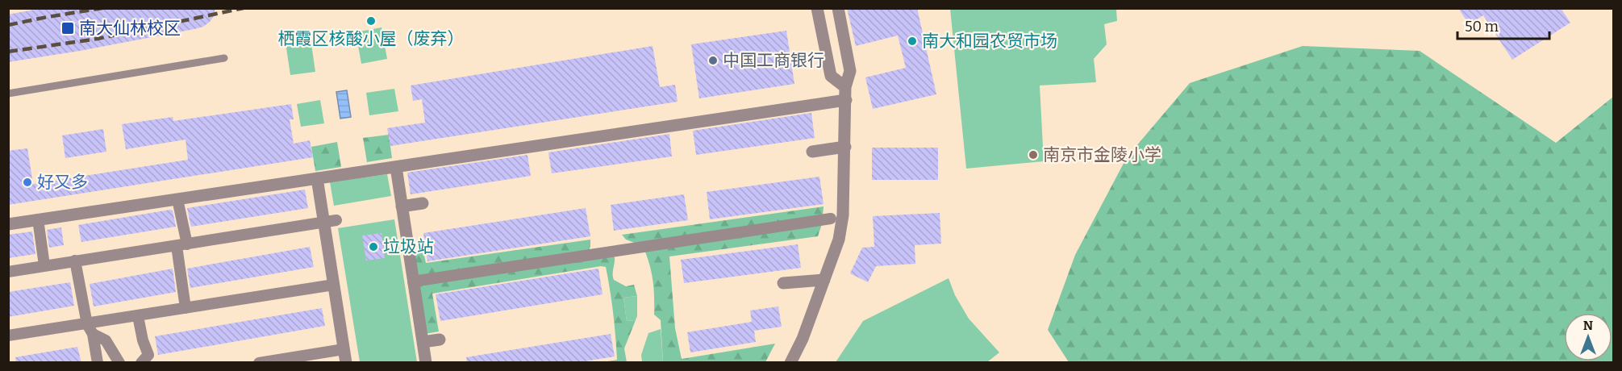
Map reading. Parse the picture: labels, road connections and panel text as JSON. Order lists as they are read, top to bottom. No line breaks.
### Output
{"places":{"other":["栖霞区核酸小屋（废弃）","南大和园农贸市场","中国工商银行","南京市金陵小学","好又多","垃圾站"],"transit":["南大仙林校区"]},"scale_bar":"50 m","north":"top"}
